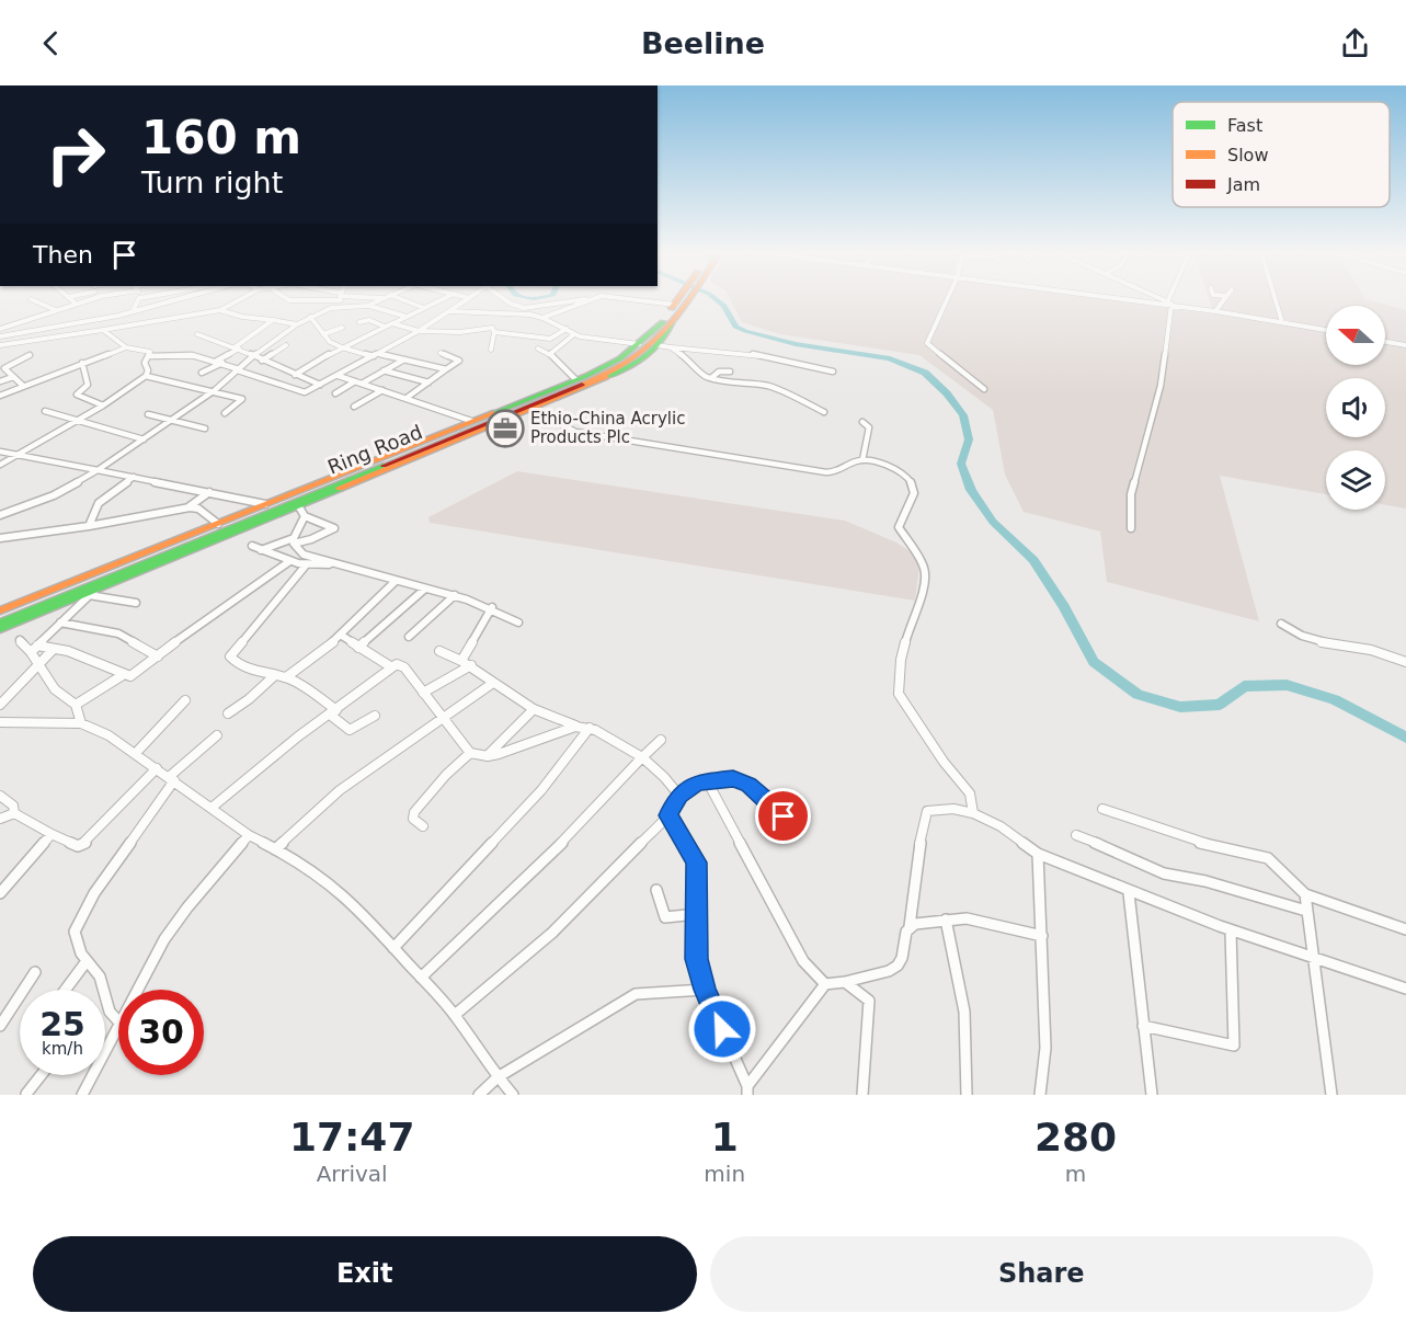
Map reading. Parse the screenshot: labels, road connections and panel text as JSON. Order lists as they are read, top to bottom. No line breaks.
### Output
{"streets":{"main road":["Ring Road"]},"places":{"office":["Ethio-China Acrylic Products Plc"]},"legend":["Fast","Slow","Jam"],"north":"left","page":{"header":"Beeline","turn":["160 m","Turn right"],"then":"Then","speed":"25 km/h","limit":"30","eta":["17:47","Arrival","1","min","280","m"],"buttons":["Exit","Share"]}}
